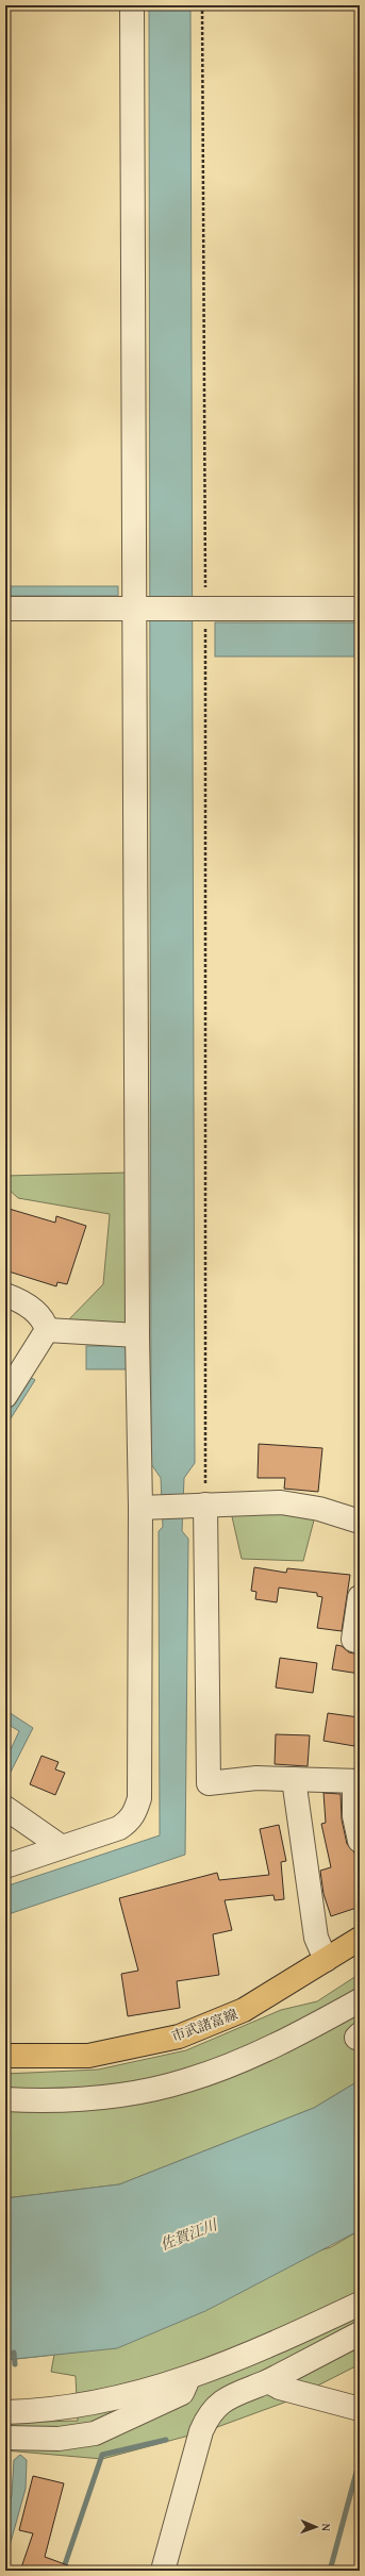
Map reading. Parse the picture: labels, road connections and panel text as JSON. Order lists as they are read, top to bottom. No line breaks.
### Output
{"streets":{"main road":["市武諸富線"]},"water":["佐賀江川"],"north":"right"}
